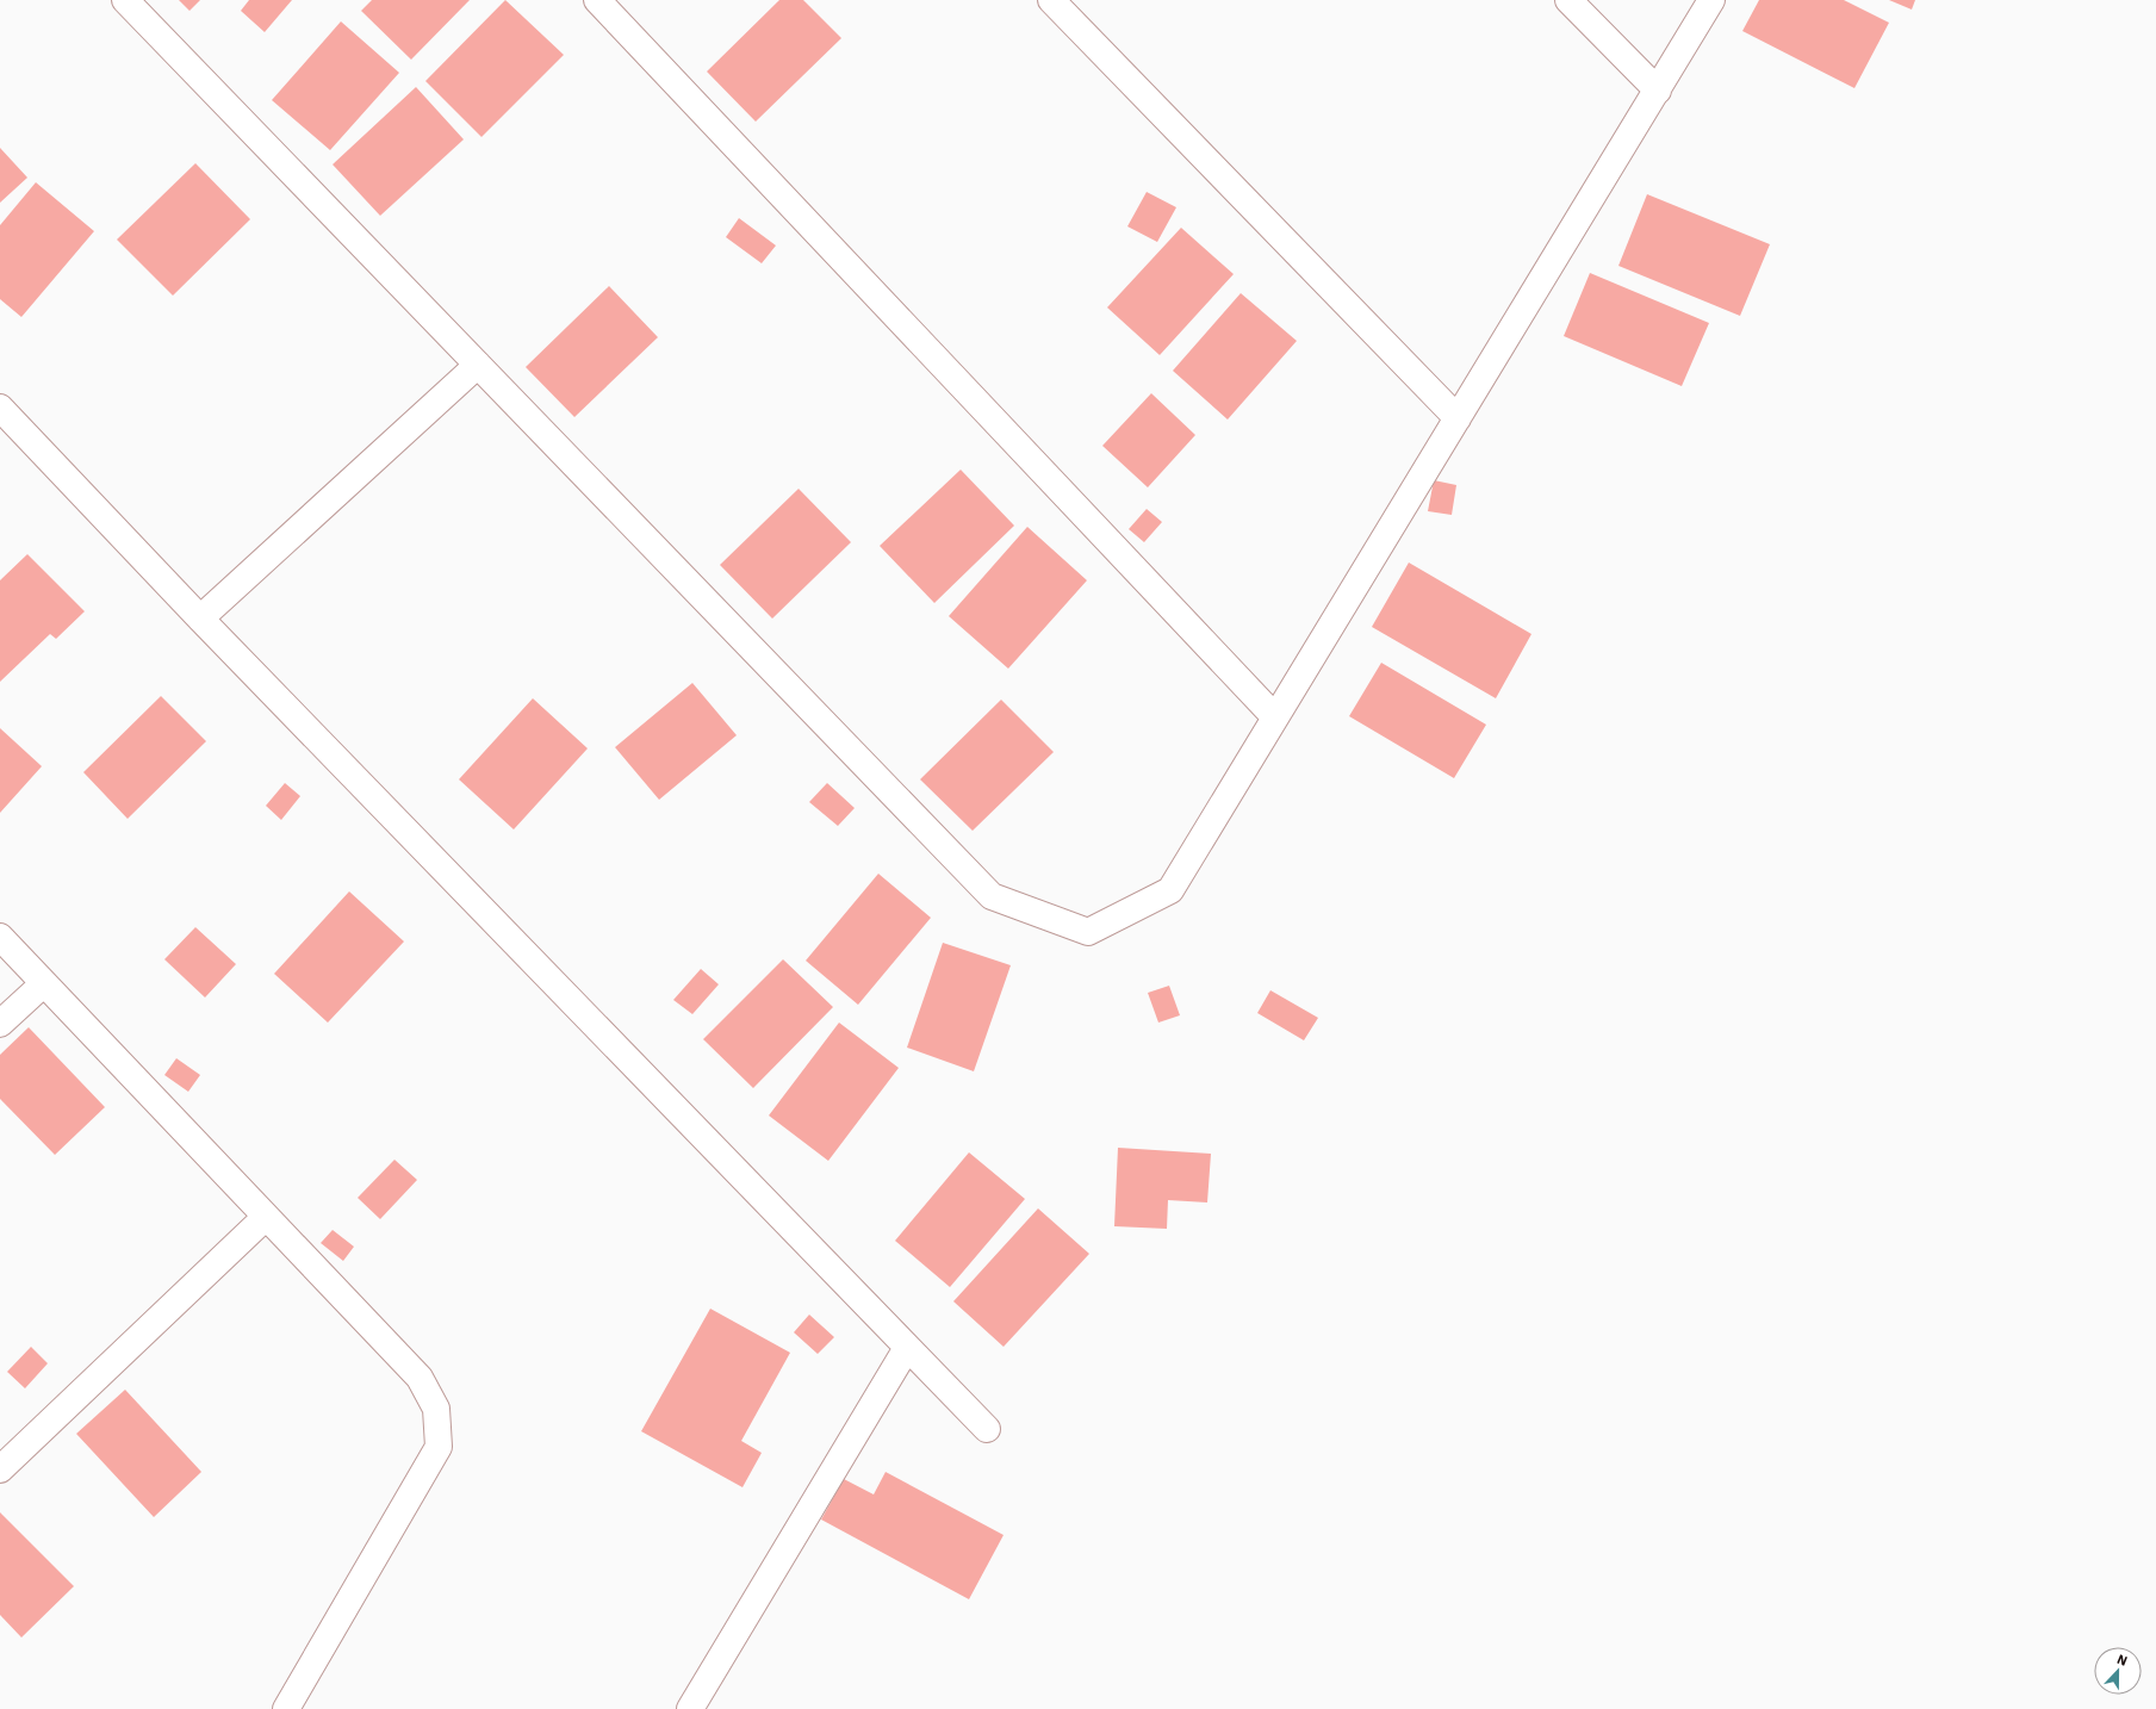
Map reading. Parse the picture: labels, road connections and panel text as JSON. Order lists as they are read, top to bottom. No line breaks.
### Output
{"north":"top"}
